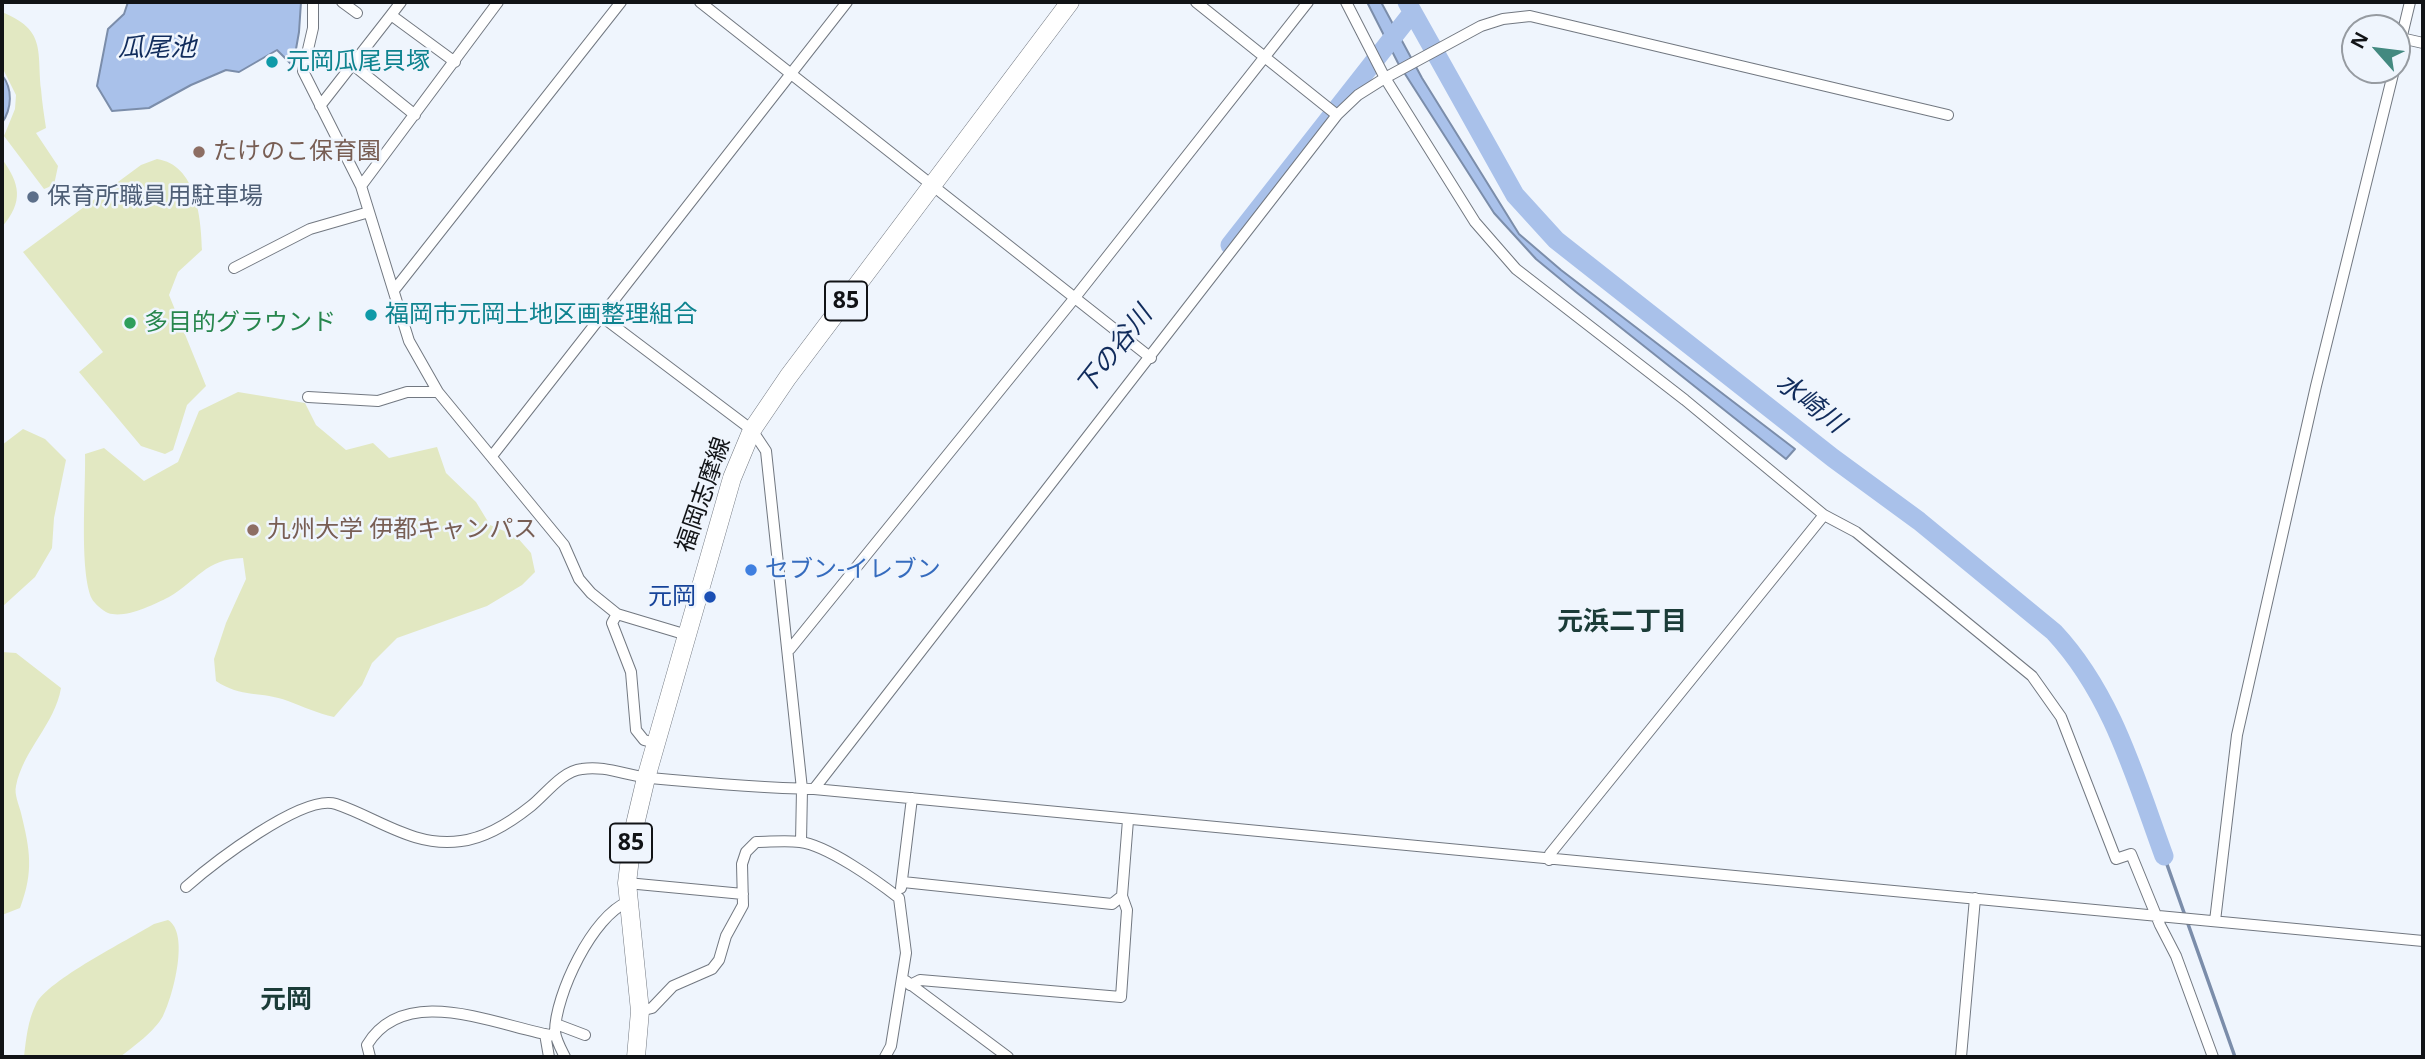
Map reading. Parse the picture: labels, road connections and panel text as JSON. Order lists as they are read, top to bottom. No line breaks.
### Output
{"streets":{"main road":["85","福岡志摩線"]},"districts":["元浜二丁目","元岡"],"water":["瓜尾池","下の谷川","水崎川"],"places":["元岡瓜尾貝塚","たけのこ保育園","保育所職員用駐車場","福岡市元岡土地区画整理組合","多目的グラウンド","九州大学 伊都キャンパス","セブン-イレブン","元岡"],"north":"top left"}
